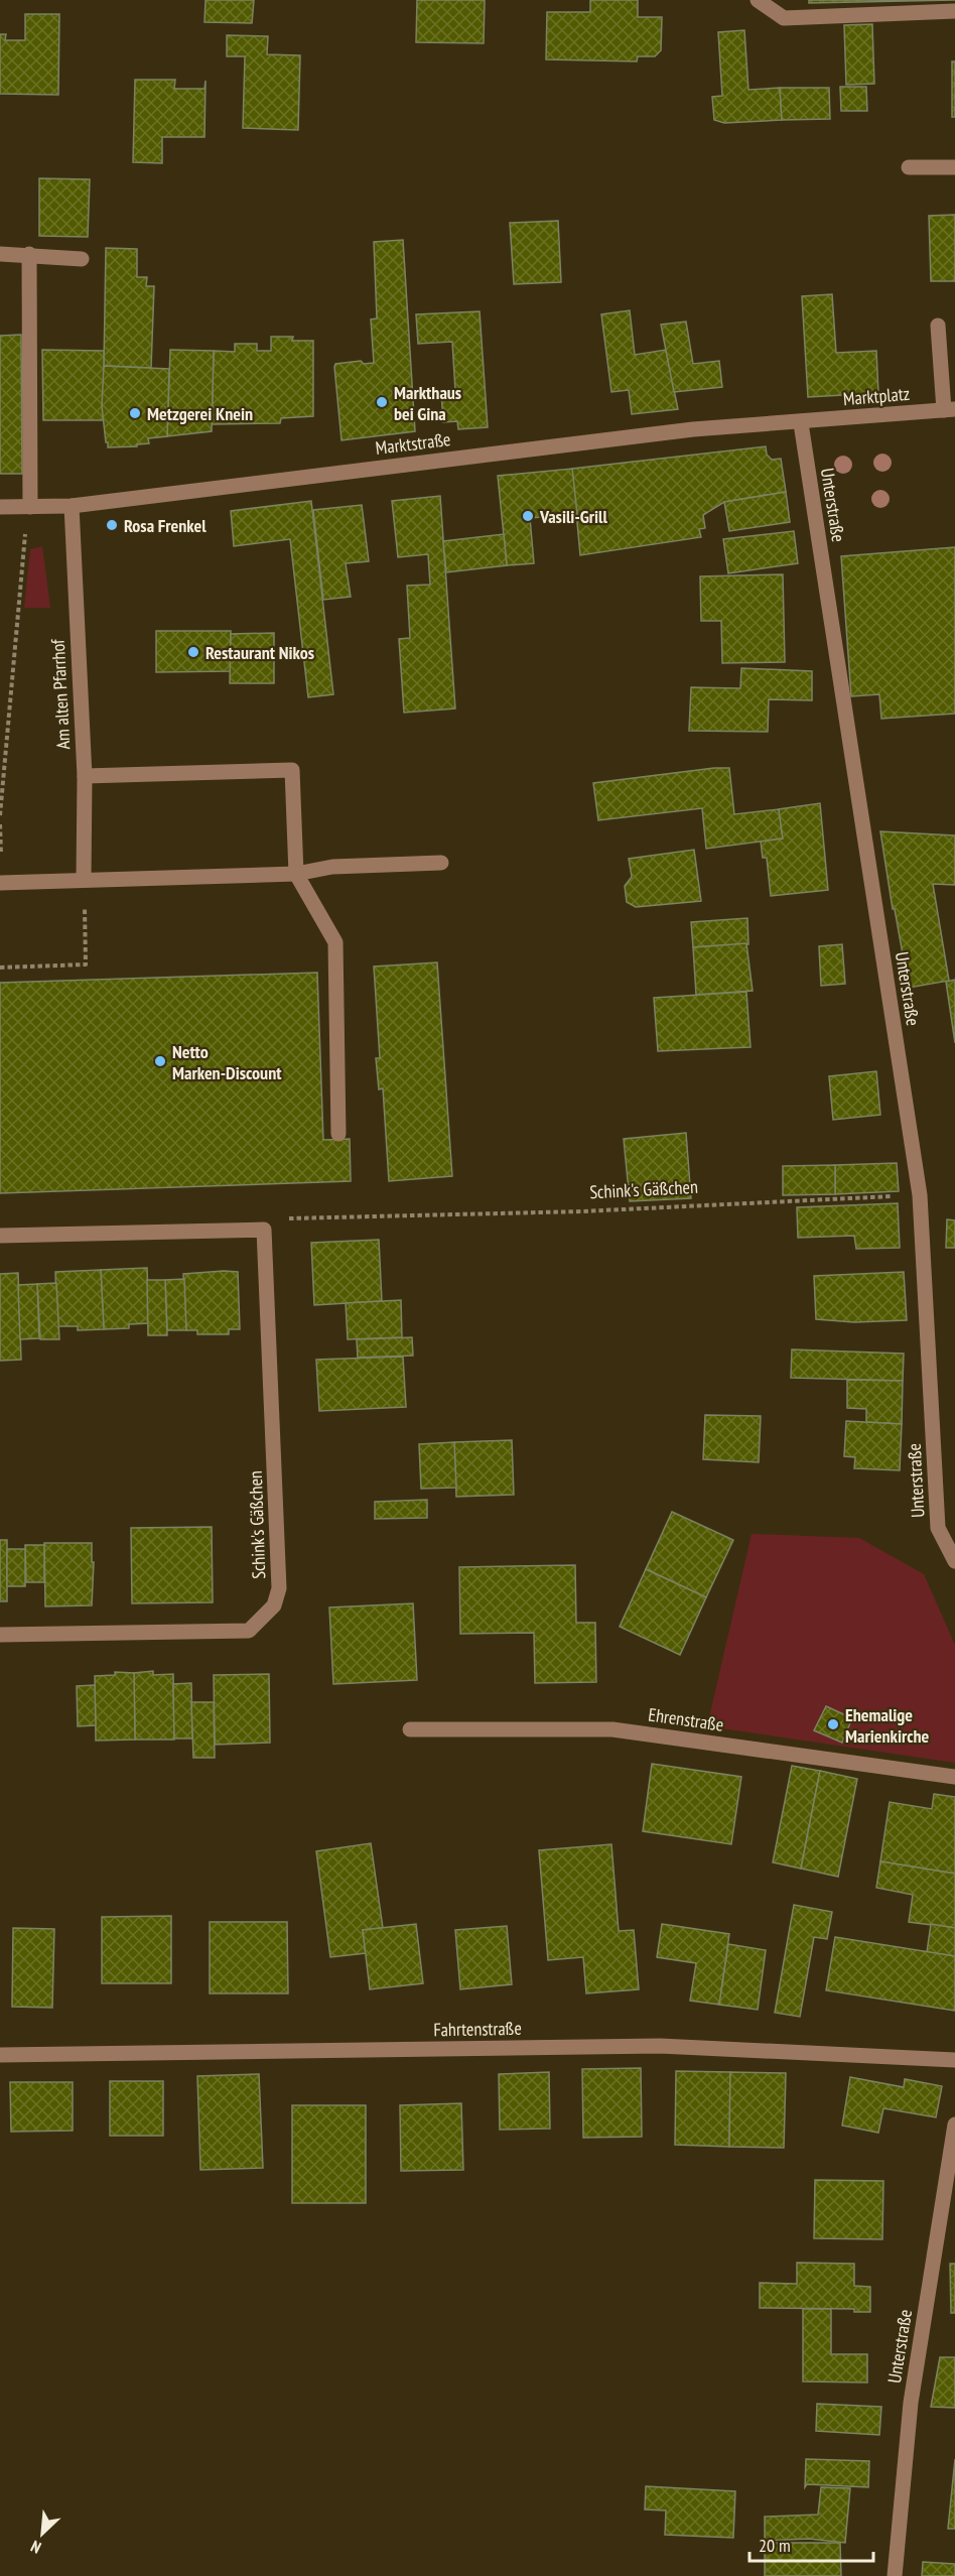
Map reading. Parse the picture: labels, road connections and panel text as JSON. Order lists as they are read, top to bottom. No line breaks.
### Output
{"streets":{"street":["Marktplatz","Marktstraße","Unterstraße","Am alten Pfarrhof","Schink's Gäßchen","Ehrenstraße","Fahrtenstraße"]},"crossings":[["Marktplatz","Marktstraße"],["Marktplatz","Unterstraße"],["Marktstraße","Unterstraße"],["Marktstraße","Am alten Pfarrhof"],["Unterstraße","Schink's Gäßchen"]],"places":["Markthaus bei Gina","Metzgerei Knein","Vasili-Grill","Rosa Frenkel","Restaurant Nikos","Netto Marken-Discount","Ehemalige Marienkirche"],"scale_bar":"20 m","north":"bottom left"}
